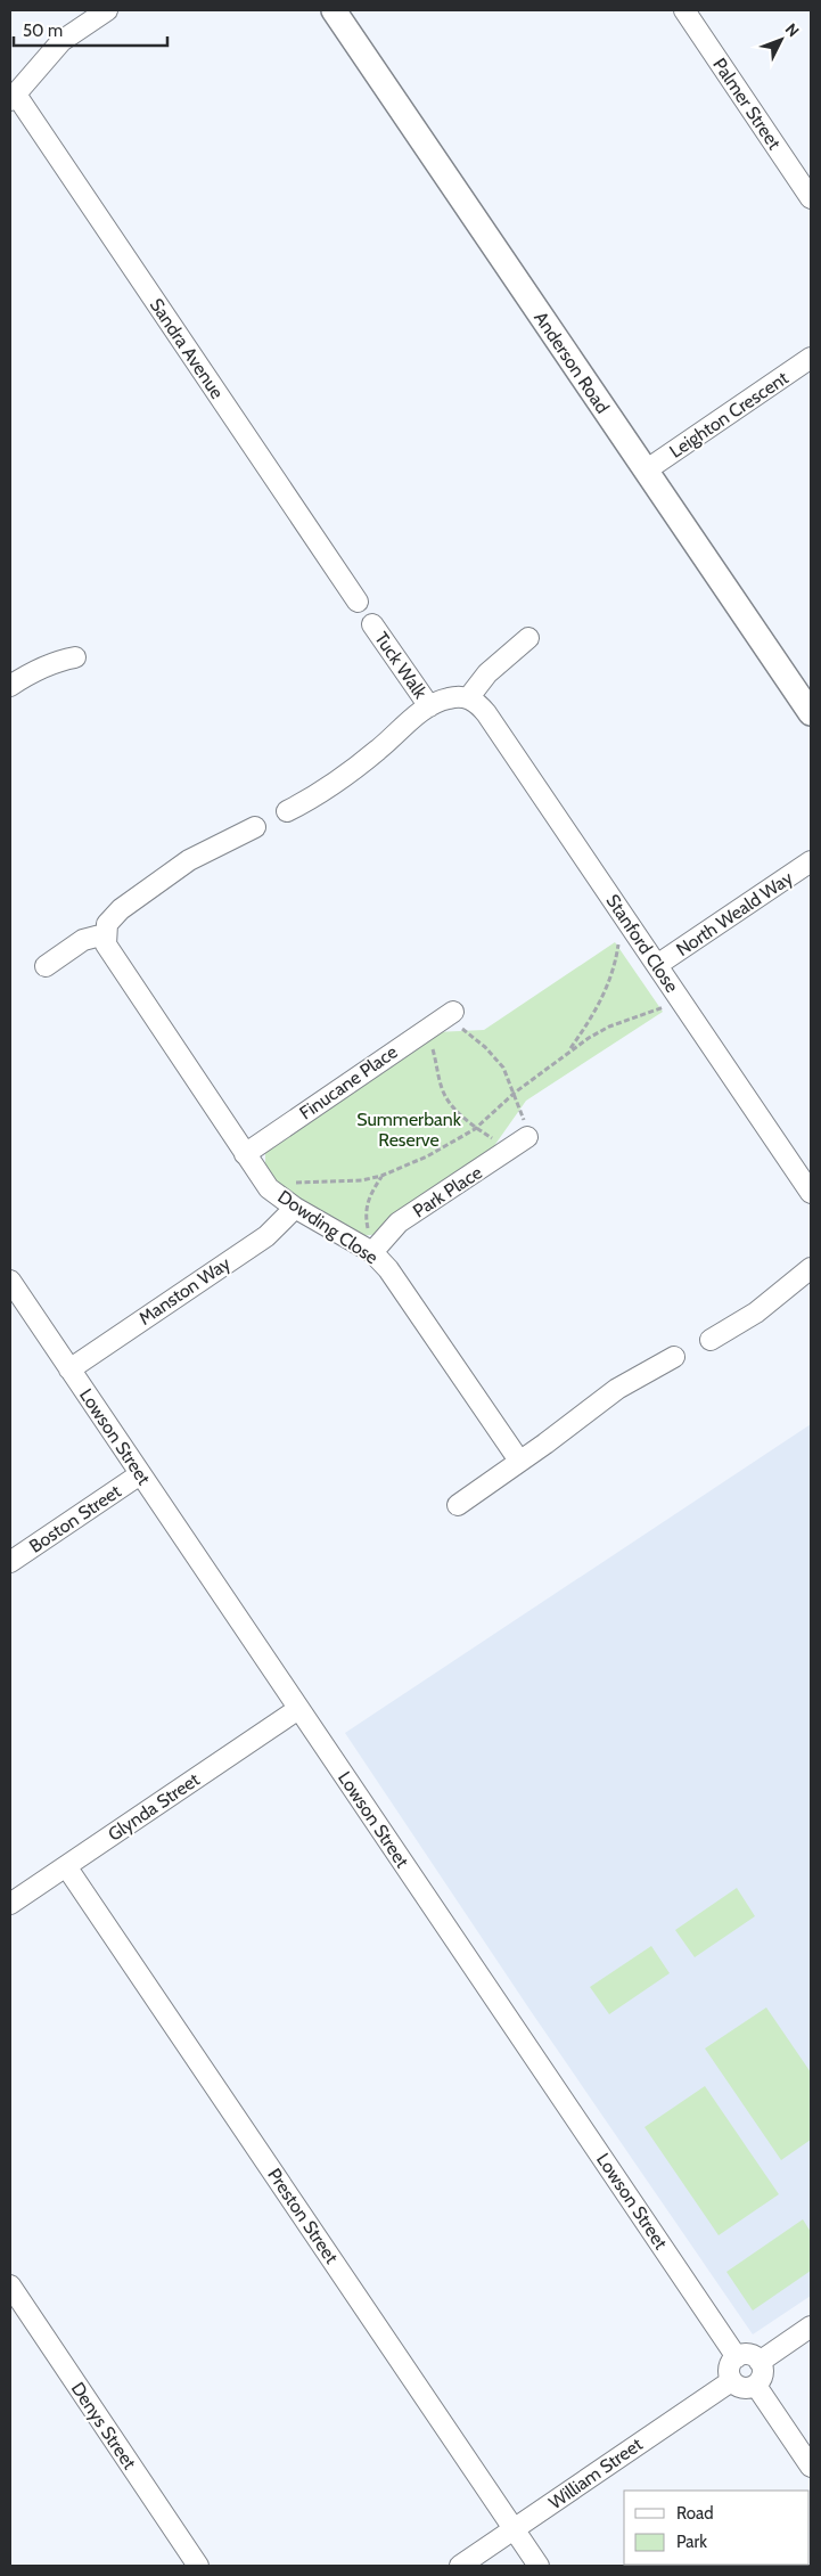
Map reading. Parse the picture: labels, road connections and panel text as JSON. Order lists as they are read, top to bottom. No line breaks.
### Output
{"streets":{"street":["Palmer Street","Sandra Avenue","Anderson Road","Leighton Crescent","Tuck Walk","North Weald Way","Stanford Close","Finucane Place","Park Place","Dowding Close","Manston Way","Lowson Street","Boston Street","Glynda Street","Preston Street","Denys Street","William Street"]},"crossings":[["Anderson Road","Leighton Crescent"],["North Weald Way","Stanford Close"],["Finucane Place","Dowding Close"],["Park Place","Dowding Close"],["Dowding Close","Manston Way"],["Manston Way","Lowson Street"],["Lowson Street","Boston Street"],["Lowson Street","Glynda Street"],["Lowson Street","William Street"],["Glynda Street","Preston Street"],["Preston Street","William Street"]],"parks":["Summerbank Reserve"],"legend":["Road","Park"],"scale_bar":"50 m","north":"top right"}
